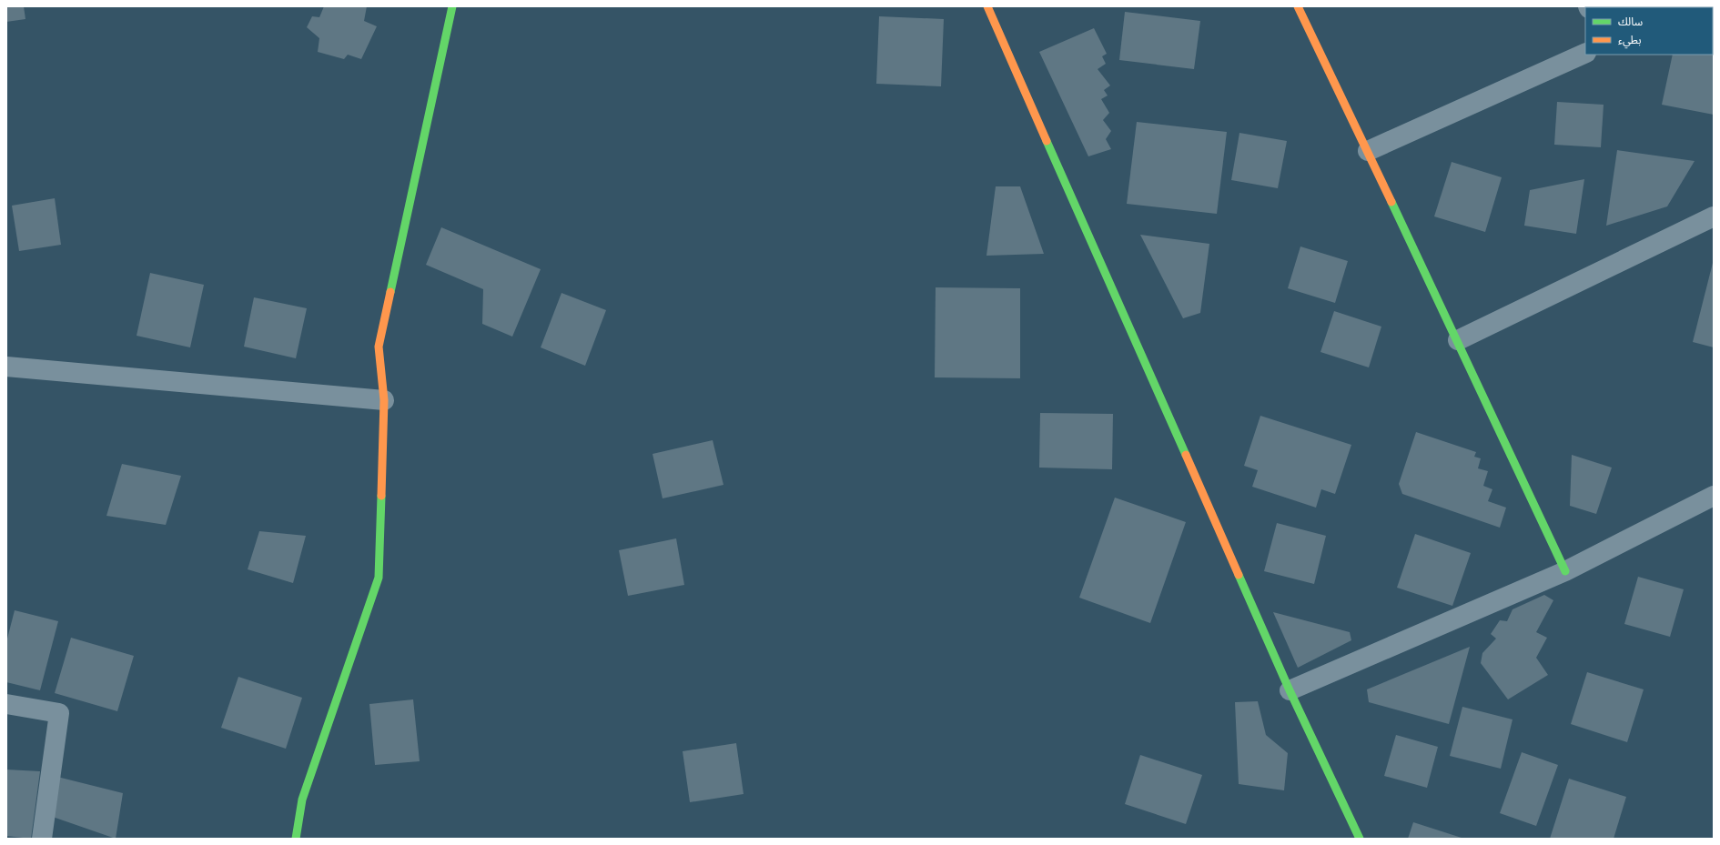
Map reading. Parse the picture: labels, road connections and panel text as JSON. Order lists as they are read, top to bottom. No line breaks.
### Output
{"legend":["سالك","بطيء"]}
